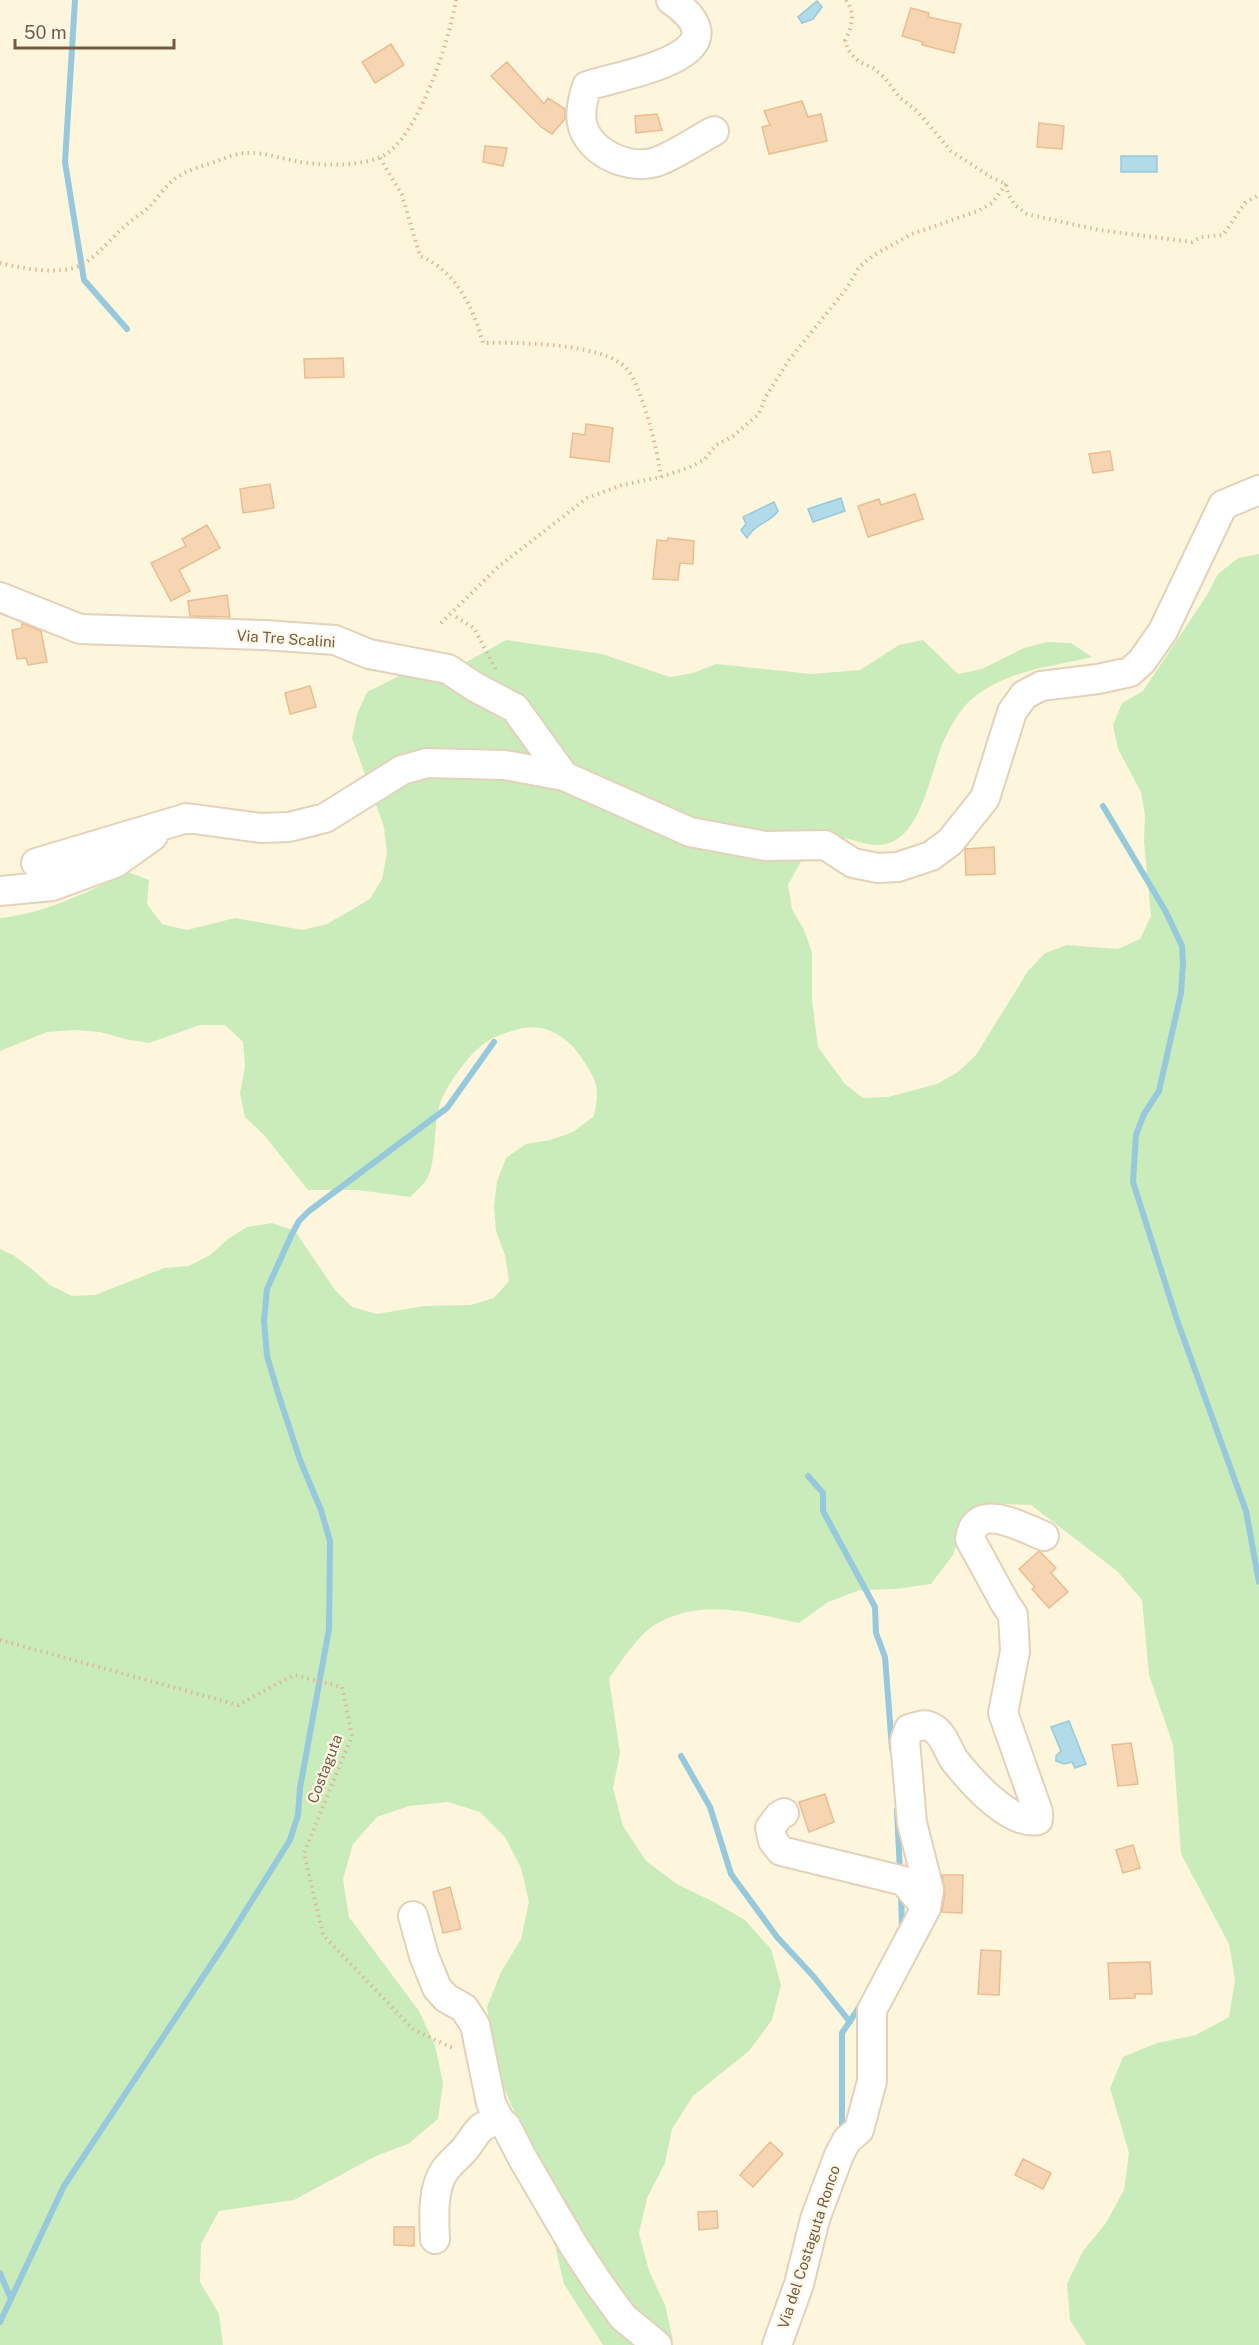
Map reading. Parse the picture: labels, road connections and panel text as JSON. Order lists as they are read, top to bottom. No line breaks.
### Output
{"streets":{"street":["Via Tre Scalini","Via del Costaguta Ronco"],"path":["Costaguta"]},"scale_bar":"50 m"}
